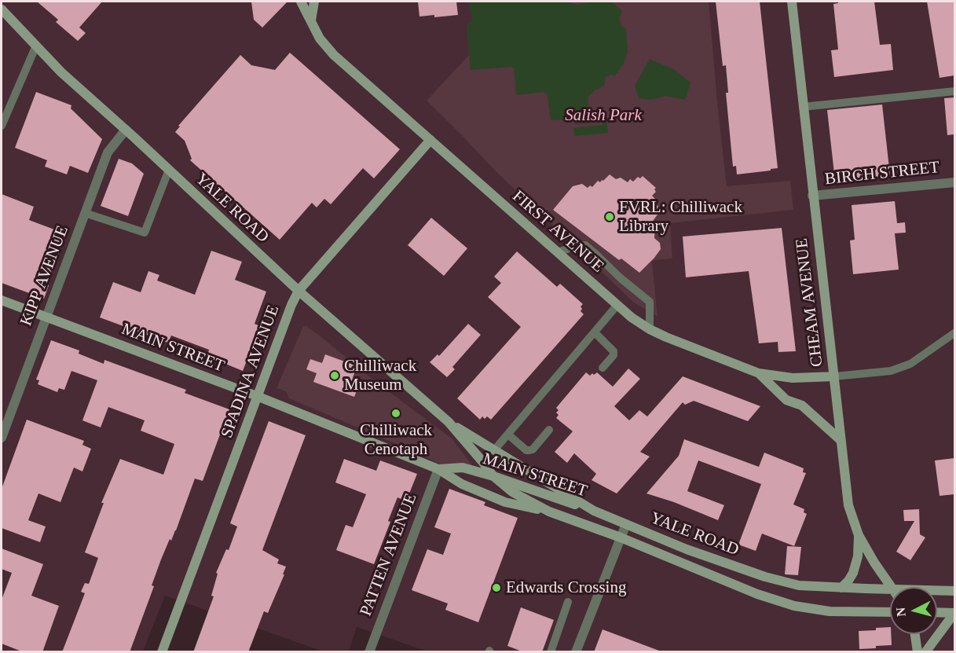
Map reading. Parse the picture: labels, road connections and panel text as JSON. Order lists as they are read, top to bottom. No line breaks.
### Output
{"streets":{"main road":["YALE ROAD","FIRST AVENUE","CHEAM AVENUE","MAIN STREET","SPADINA AVENUE"],"street":["BIRCH STREET","KIPP AVENUE","PATTEN AVENUE"]},"crossings":[["BIRCH STREET","CHEAM AVENUE"],["YALE ROAD","KIPP AVENUE"],["YALE ROAD","MAIN STREET"],["YALE ROAD","SPADINA AVENUE"],["FIRST AVENUE","CHEAM AVENUE"],["FIRST AVENUE","SPADINA AVENUE"],["KIPP AVENUE","MAIN STREET"],["MAIN STREET","SPADINA AVENUE"],["MAIN STREET","PATTEN AVENUE"]],"parks":["Salish Park"],"places":["FVRL: Chilliwack Library","Chilliwack Museum","Chilliwack Cenotaph","Edwards Crossing"],"north":"left"}
